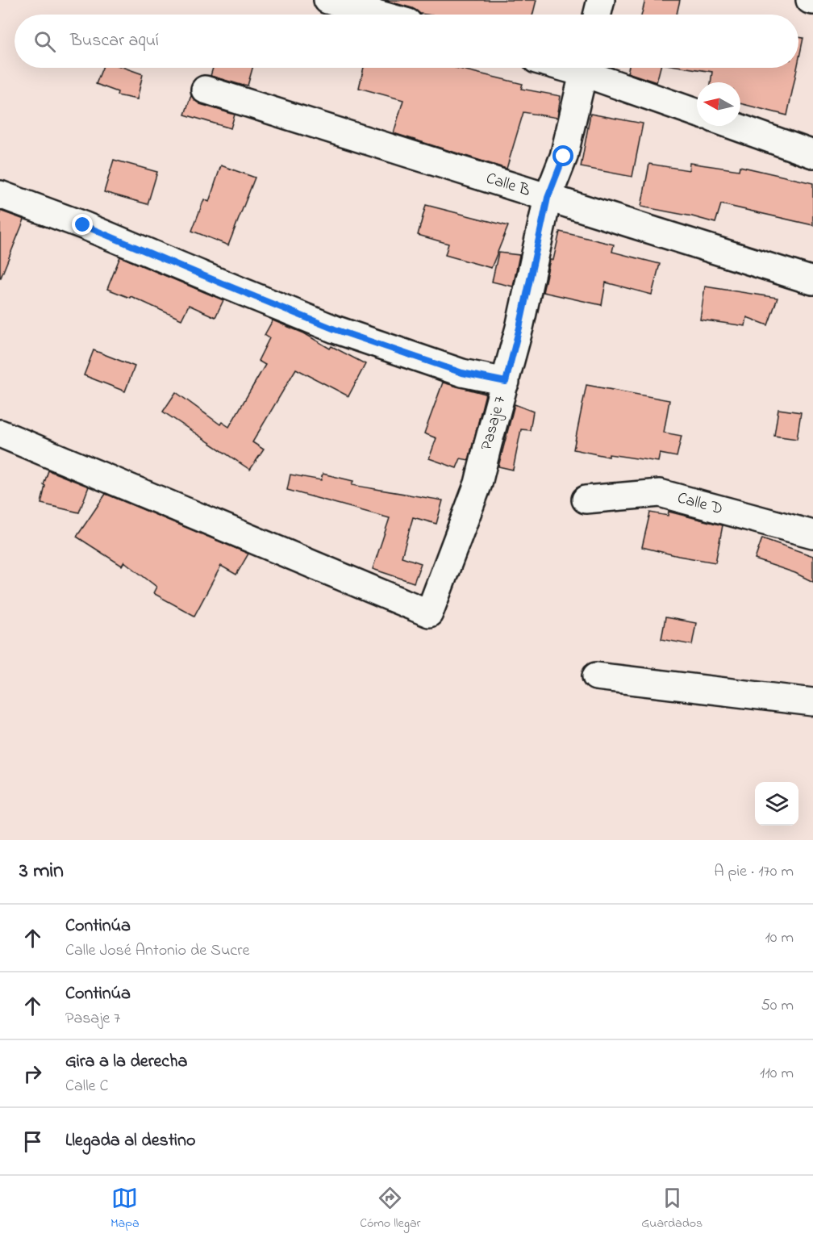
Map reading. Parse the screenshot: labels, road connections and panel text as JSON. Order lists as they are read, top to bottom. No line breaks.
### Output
{"streets":{"street":["Calle B","Pasaje 7","Calle D"]},"crossings":[["Calle B","Pasaje 7"]],"north":"left","page":{"search":"Buscar aquí","heading":["3 min","A pie · 170 m"],"list":[["Continúa","Calle José Antonio de Sucre","10 m"],["Continúa","Pasaje 7","50 m"],["Gira a la derecha","Calle C","110 m"],"Llegada al destino"],"nav":["Mapa","Cómo llegar","Guardados"]}}
